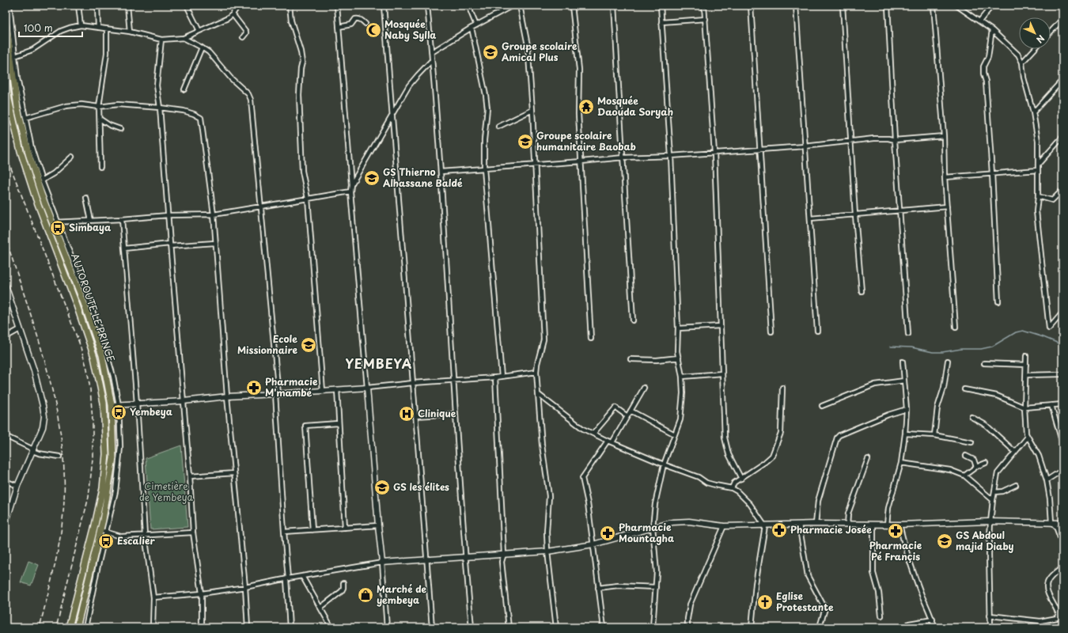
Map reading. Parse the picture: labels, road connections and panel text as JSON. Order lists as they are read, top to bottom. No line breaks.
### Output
{"streets":{"main road":["AUTOROUTE LE PRINCE"]},"districts":["YEMBEYA"],"parks":["Cimetière de Yembeya"],"places":{"mosque":["Mosquée Naby Sylla"],"school or university":["Groupe scolaire Amical Plus","Groupe scolaire humanitaire Baobab","GS Thierno Alhassane Baldé","Ecole Missionnaire","GS les élites","GS Abdoul majid Diaby"],"temple":["Mosquée Daouda Soryah"],"bus stop":["Simbaya","Yembeya","Escalier"],"pharmacy":["Pharmacie M'mambé","Pharmacie Josée","Pharmacie Pé Françis","Pharmacie Mountagha"],"hospital":["Clinique"],"shop":["Marché de yembeya"],"church":["Eglise Protestante"]},"scale_bar":"100 m","north":"bottom right"}
